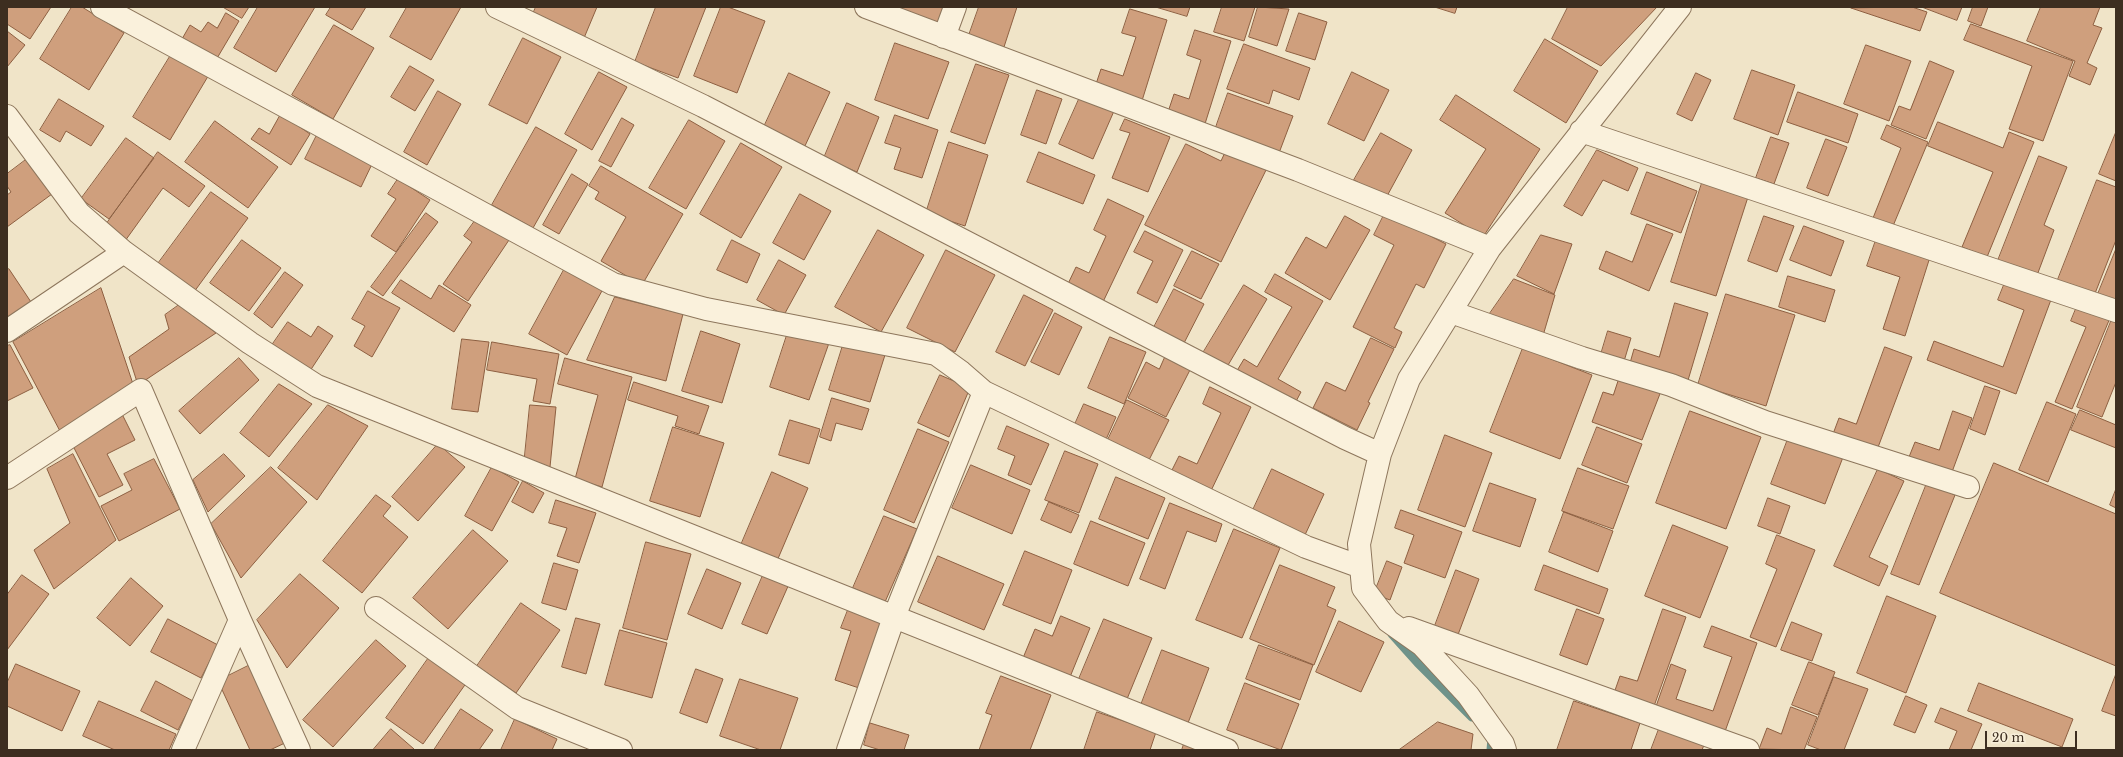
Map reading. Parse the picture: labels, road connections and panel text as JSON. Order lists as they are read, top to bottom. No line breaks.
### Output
{"scale_bar":"20 m"}
